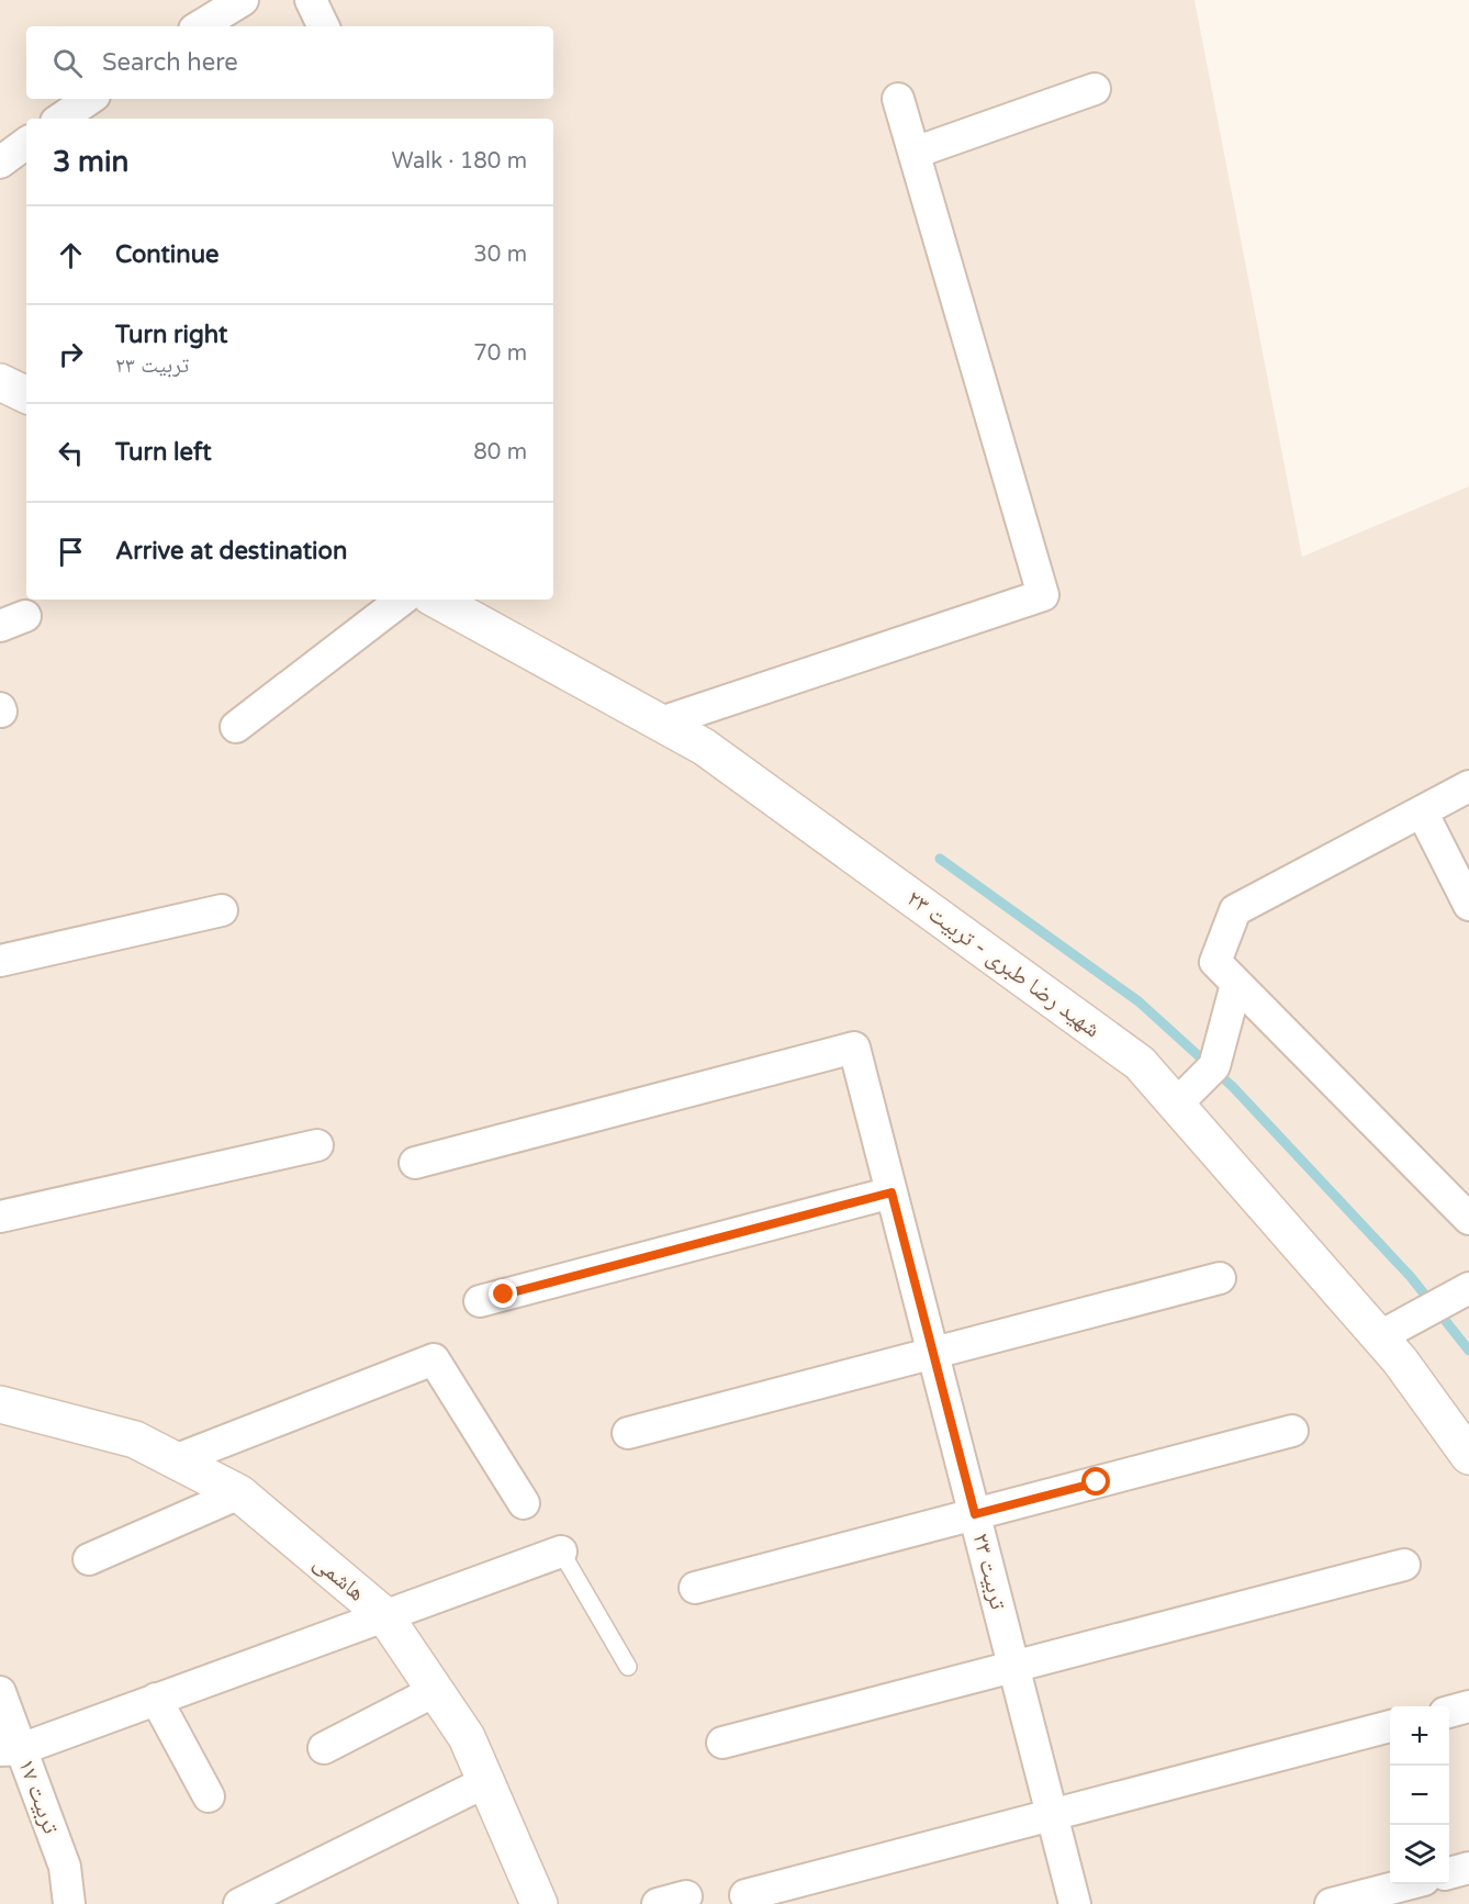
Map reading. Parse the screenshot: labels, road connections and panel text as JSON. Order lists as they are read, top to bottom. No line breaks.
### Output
{"streets":{"main road":["شهید رضا طبری - تربیت ۲۳","هاشمی"],"street":["تربیت ۲۳","تربیت ۱۷"]},"page":{"search":"Search here","heading":["3 min","Walk · 180 m"],"list":[["Continue","30 m"],["Turn right","تربیت ۲۳","70 m"],["Turn left","80 m"],"Arrive at destination"],"map_buttons":["+","−"]}}
